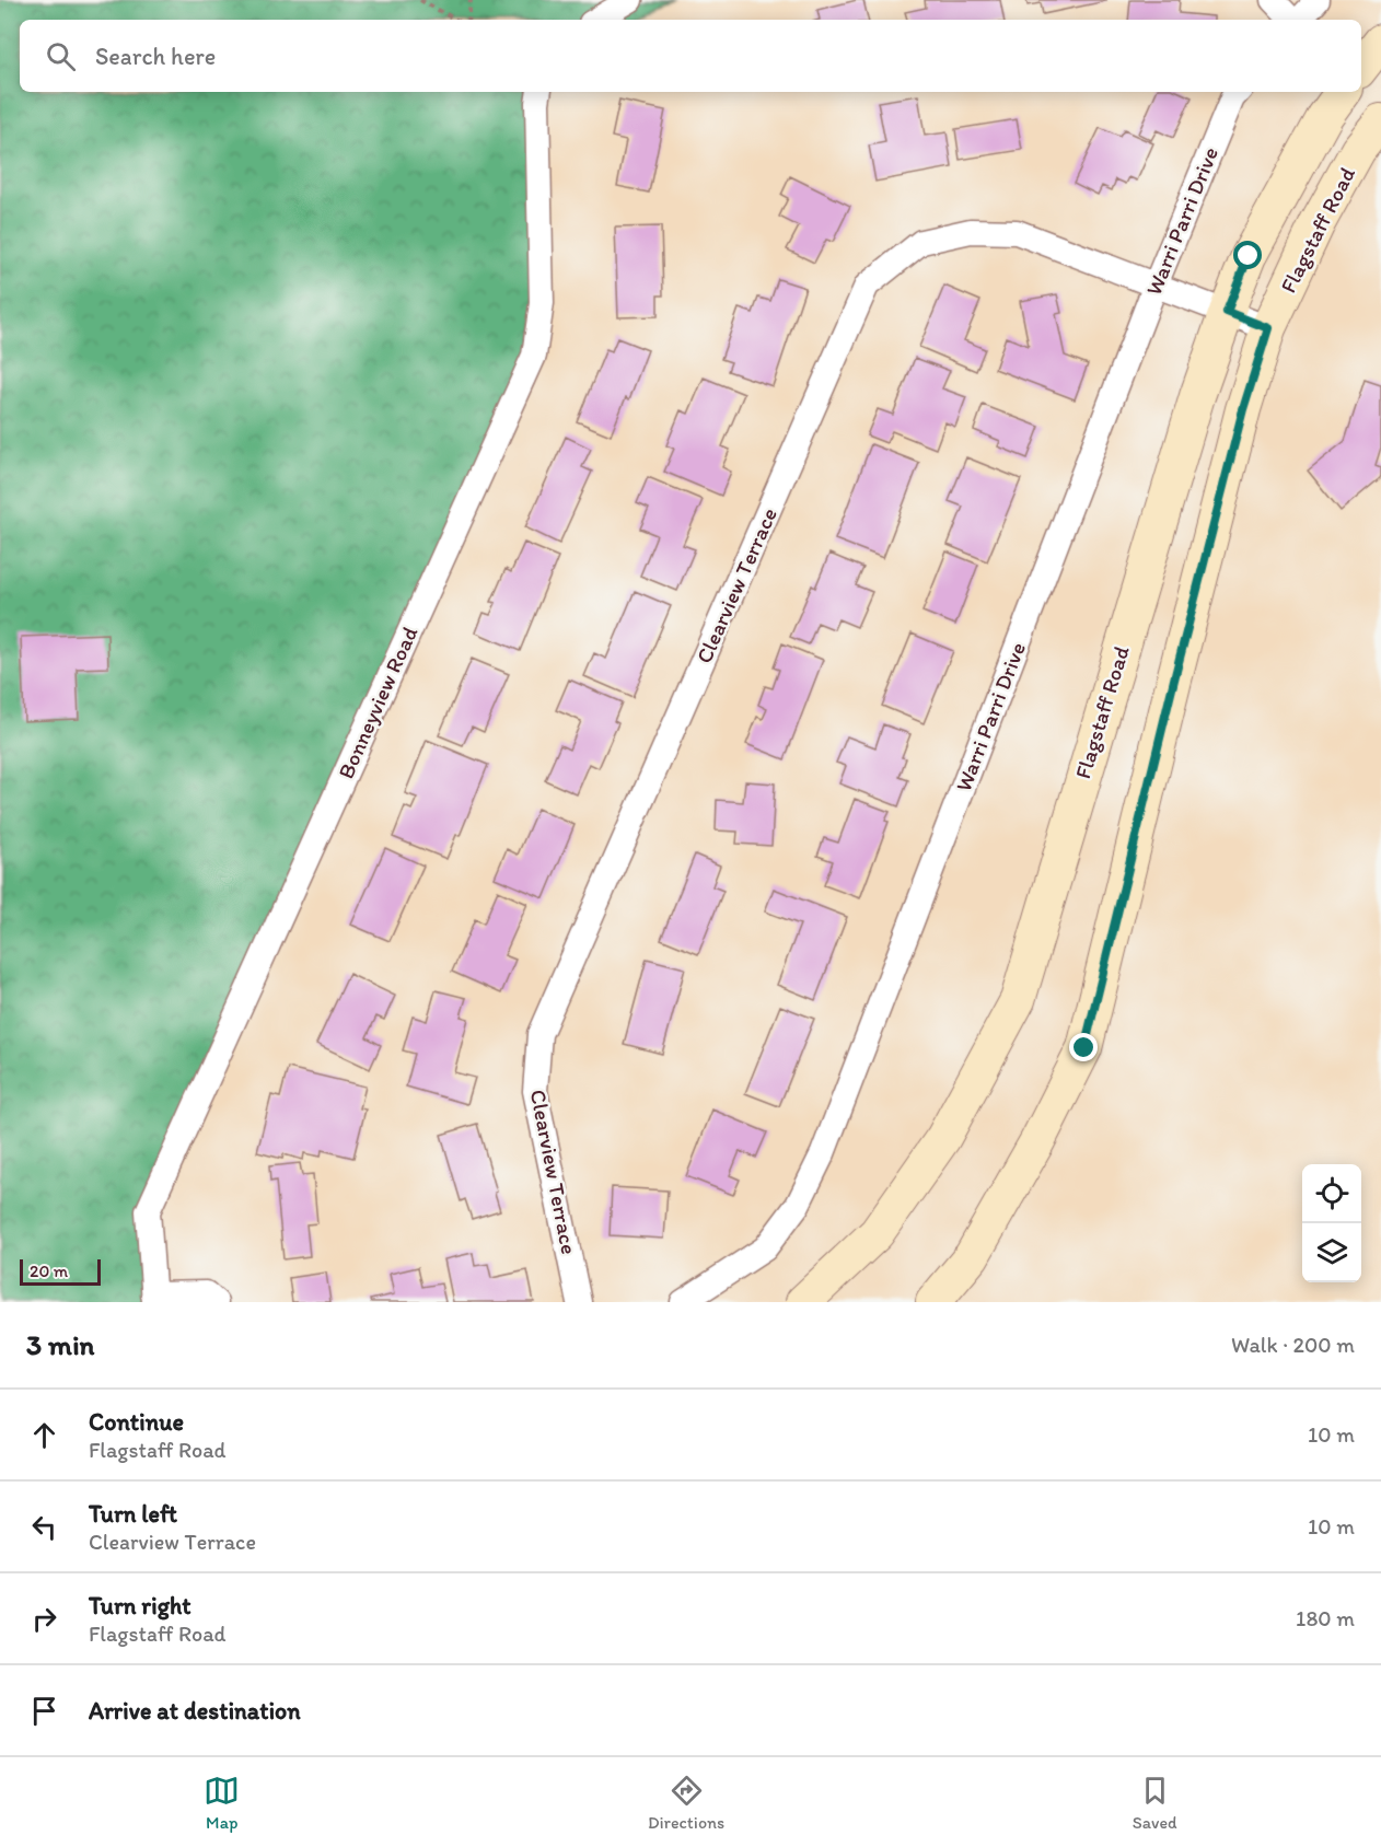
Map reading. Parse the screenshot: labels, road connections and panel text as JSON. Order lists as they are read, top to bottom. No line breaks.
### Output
{"streets":{"main road":["Flagstaff Road"],"street":["Warri Parri Drive","Clearview Terrace","Bonneyview Road"]},"crossings":[["Warri Parri Drive","Clearview Terrace"],["Flagstaff Road","Clearview Terrace"]],"scale_bar":"20 m","page":{"search":"Search here","scale":"20 m","heading":["3 min","Walk · 200 m"],"list":[["Continue","Flagstaff Road","10 m"],["Turn left","Clearview Terrace","10 m"],["Turn right","Flagstaff Road","180 m"],"Arrive at destination"],"nav":["Map","Directions","Saved"]}}
